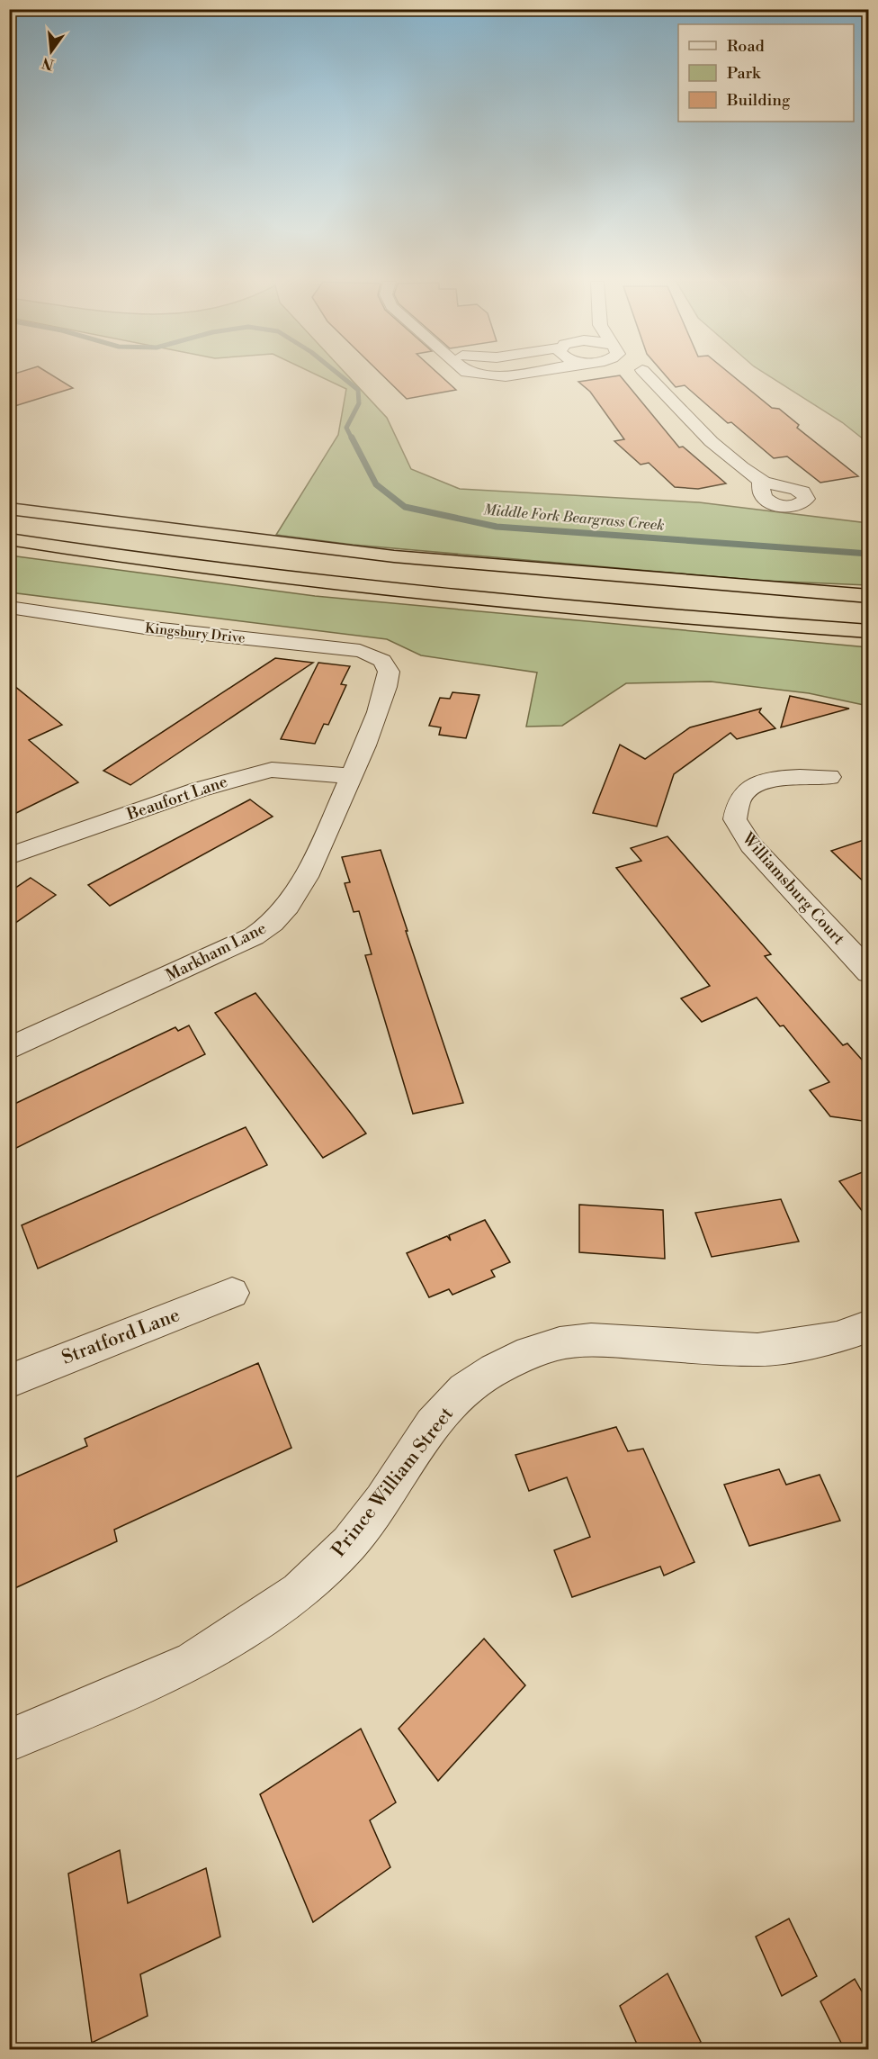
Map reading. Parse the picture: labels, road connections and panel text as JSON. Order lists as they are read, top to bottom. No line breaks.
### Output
{"streets":{"street":["Kingsbury Drive","Beaufort Lane","Williamsburg Court","Markham Lane","Stratford Lane","Prince William Street"]},"crossings":[["Kingsbury Drive","Markham Lane"],["Beaufort Lane","Markham Lane"]],"water":["Middle Fork Beargrass Creek"],"legend":["Road","Park","Building"],"north":"bottom"}
